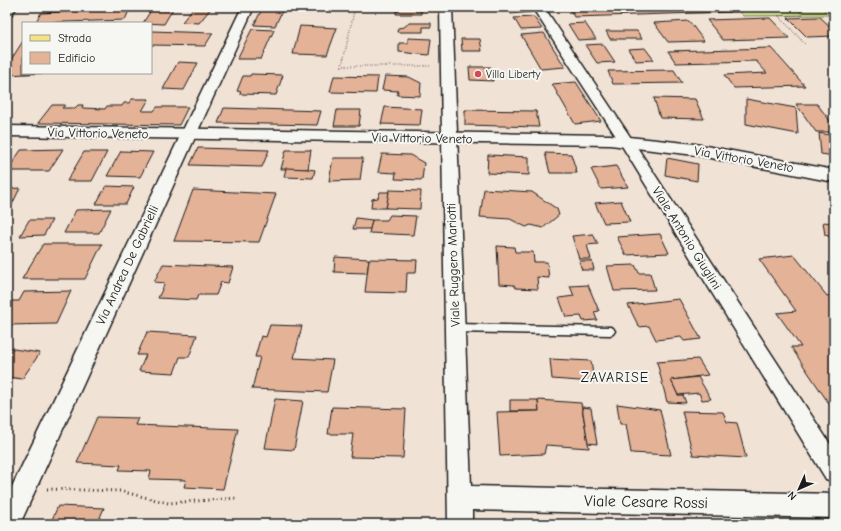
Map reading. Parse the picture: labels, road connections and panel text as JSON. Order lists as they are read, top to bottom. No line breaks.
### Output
{"streets":{"street":["Via Vittorio Veneto","Viale Antonio Giuglini","Via Andrea De Gabrielli","Viale Ruggero Mariotti","Viale Cesare Rossi"]},"crossings":[["Via Vittorio Veneto","Viale Antonio Giuglini"],["Via Vittorio Veneto","Via Andrea De Gabrielli"],["Via Vittorio Veneto","Viale Ruggero Mariotti"],["Viale Ruggero Mariotti","Viale Cesare Rossi"]],"districts":["ZAVARISE"],"places":["Villa Liberty"],"legend":["Strada","Edificio"],"north":"bottom left"}
